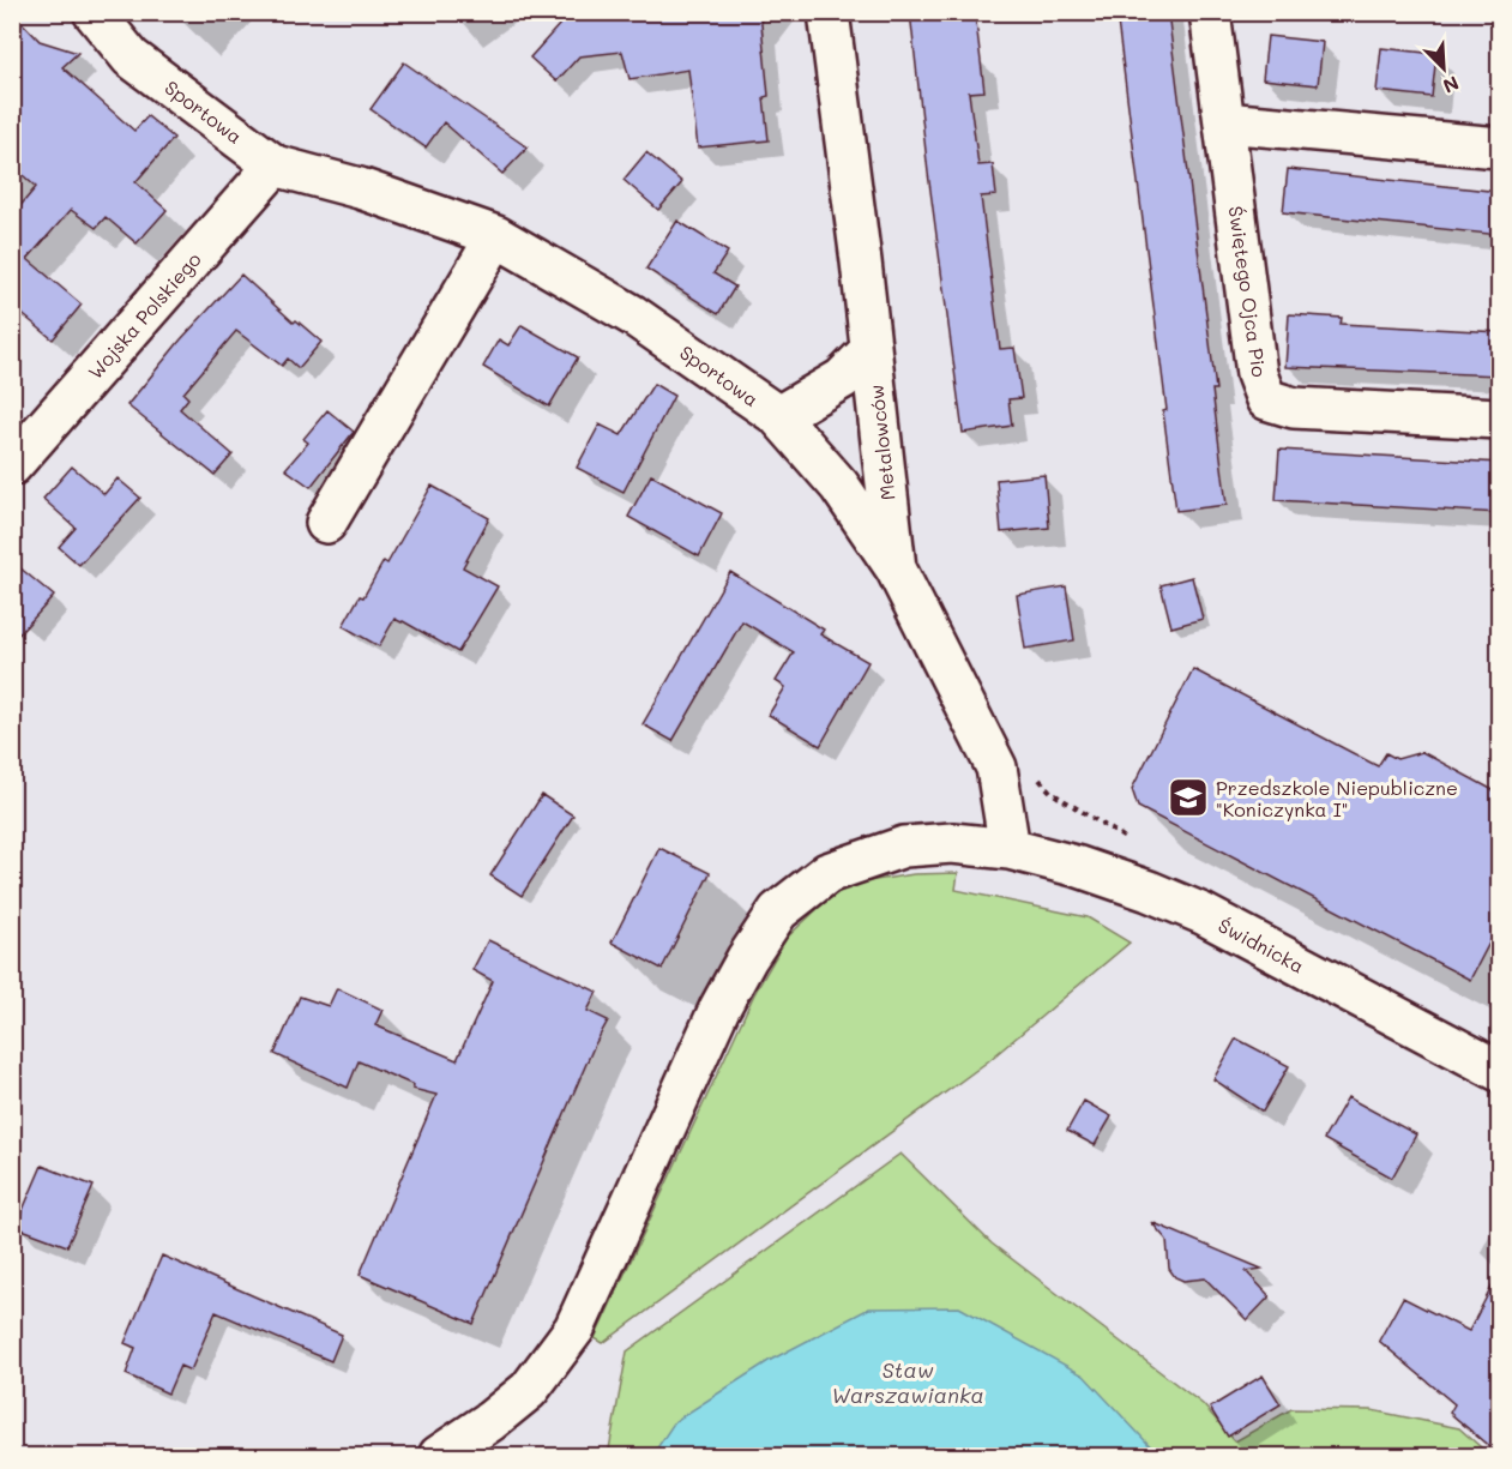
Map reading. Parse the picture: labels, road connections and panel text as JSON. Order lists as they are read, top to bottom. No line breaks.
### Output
{"streets":{"street":["Sportowa","Świętego Ojca Pio","Wojska Polskiego","Metalowców","Świdnicka"]},"crossings":[["Sportowa","Wojska Polskiego"],["Sportowa","Metalowców"],["Metalowców","Świdnicka"]],"water":["Staw Warszawianka"],"places":{"school or university":["Przedszkole Niepubliczne \"Koniczynka I\""]},"north":"bottom right"}
